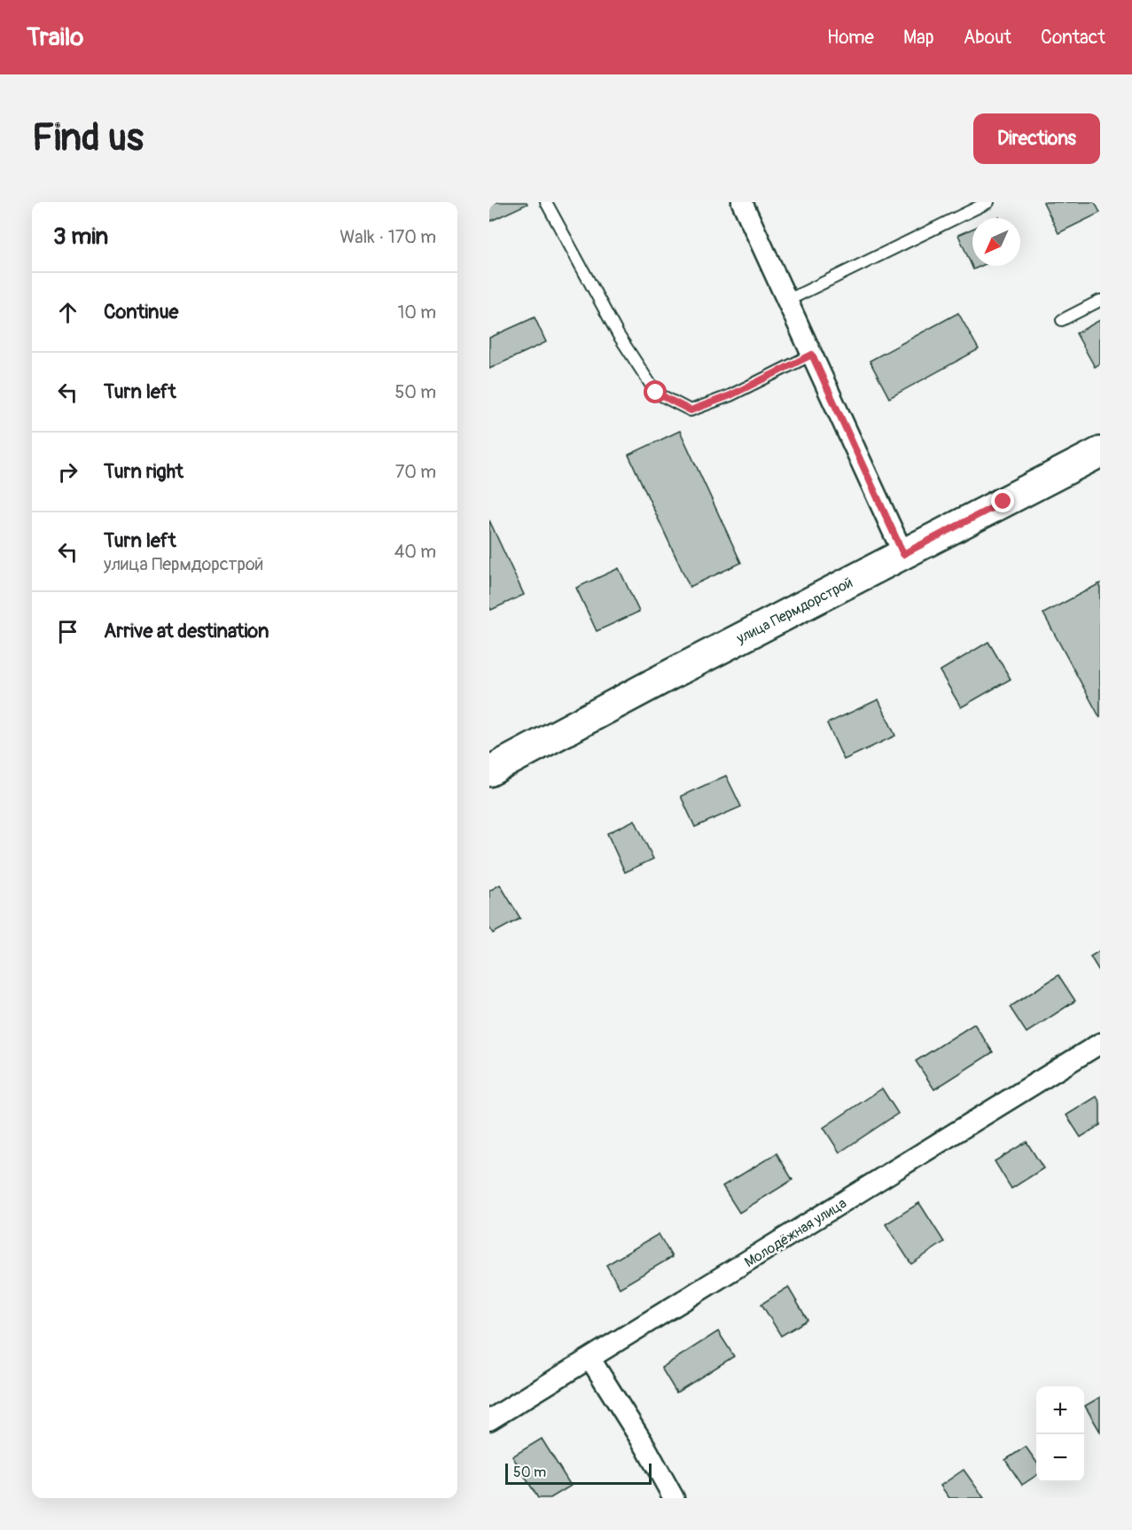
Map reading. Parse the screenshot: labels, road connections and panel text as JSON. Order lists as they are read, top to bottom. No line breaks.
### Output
{"streets":{"main road":["улица Пермдорстрой"],"street":["Молодёжная улица"]},"scale_bar":"50 m","north":"bottom left","page":{"header":"Trailo","nav":["Home","Map","About","Contact"],"buttons":"Directions","title":"Find us","heading":["3 min","Walk · 170 m"],"list":[["Continue","10 m"],["Turn left","50 m"],["Turn right","70 m"],["Turn left","улица Пермдорстрой","40 m"],"Arrive at destination"],"map_buttons":["+","−"],"scale":"50 m"}}
